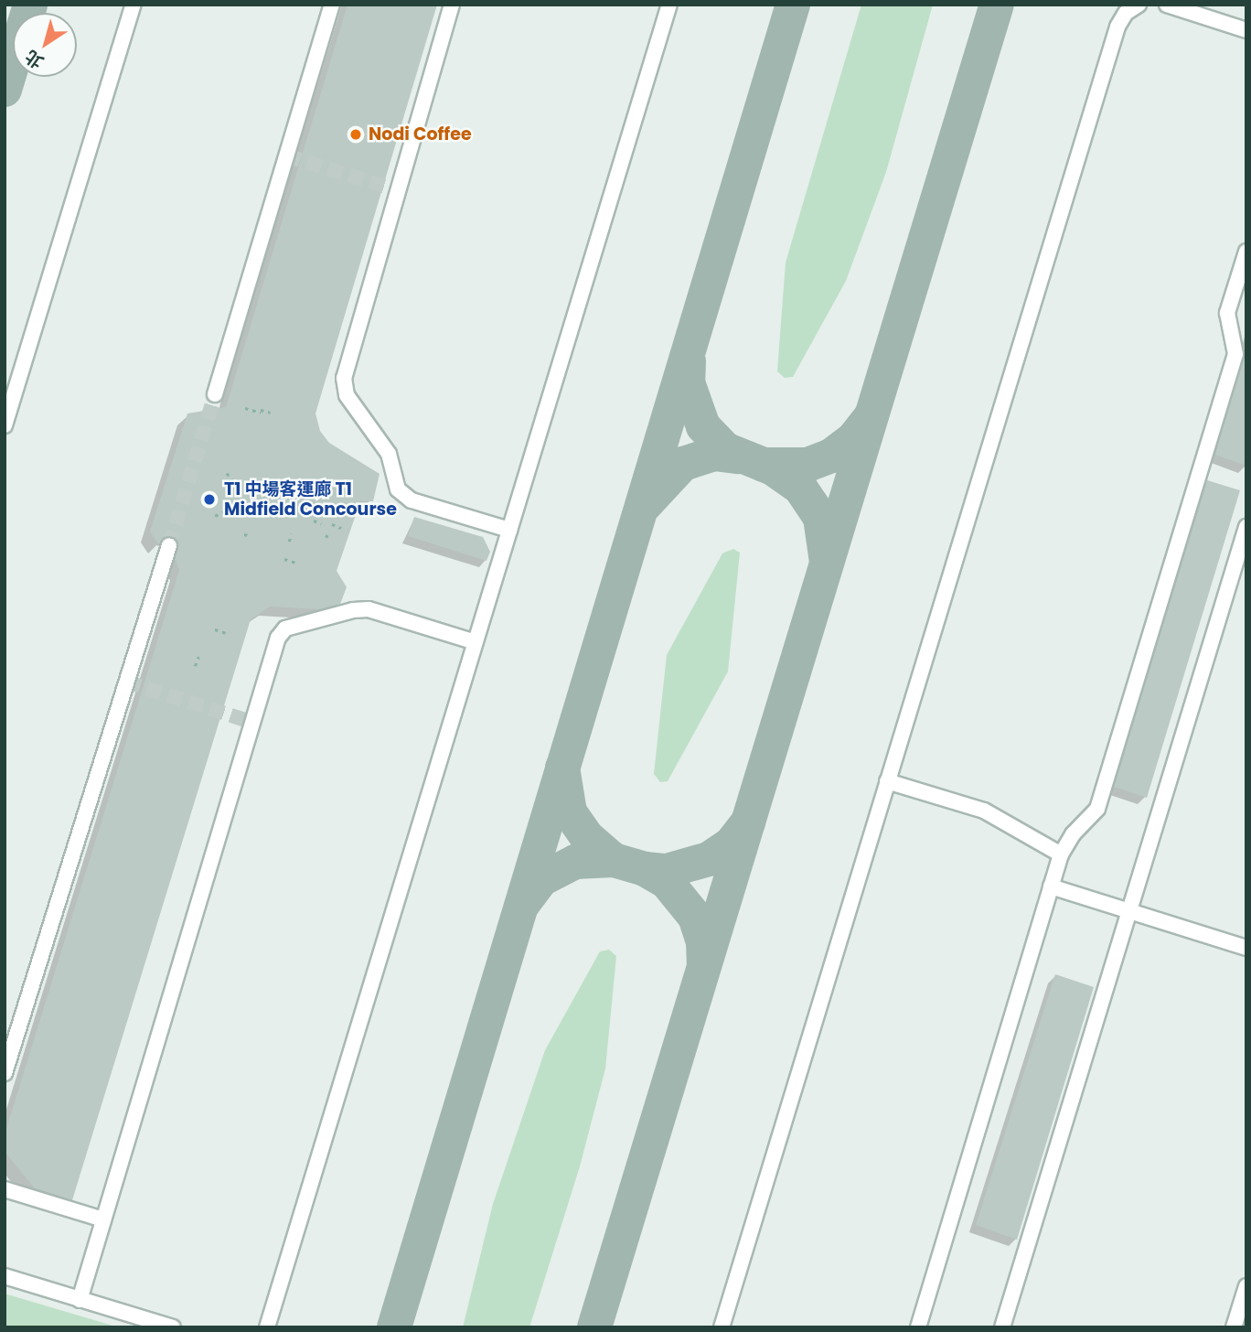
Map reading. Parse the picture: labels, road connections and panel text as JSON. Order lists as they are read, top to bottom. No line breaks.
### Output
{"places":["Nodi Coffee","T1 中場客運廊 T1 Midfield Concourse"],"north":"bottom left"}
